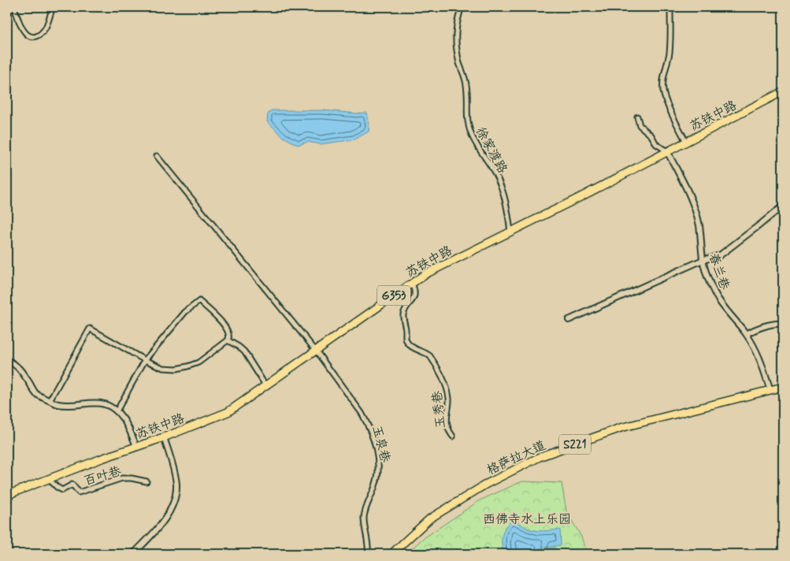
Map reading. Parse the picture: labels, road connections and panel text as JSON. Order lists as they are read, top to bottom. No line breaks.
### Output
{"streets":{"main road":["苏铁中路","G353","S221","格萨拉大道"],"street":["徐家渡路","春兰巷","玉秀巷","玉泉巷","百叶巷"]},"crossings":[["苏铁中路","徐家渡路"],["苏铁中路","春兰巷"],["苏铁中路","玉秀巷"],["苏铁中路","玉泉巷"],["苏铁中路","百叶巷"],["春兰巷","格萨拉大道"]],"parks":["西佛寺水上乐园"]}
